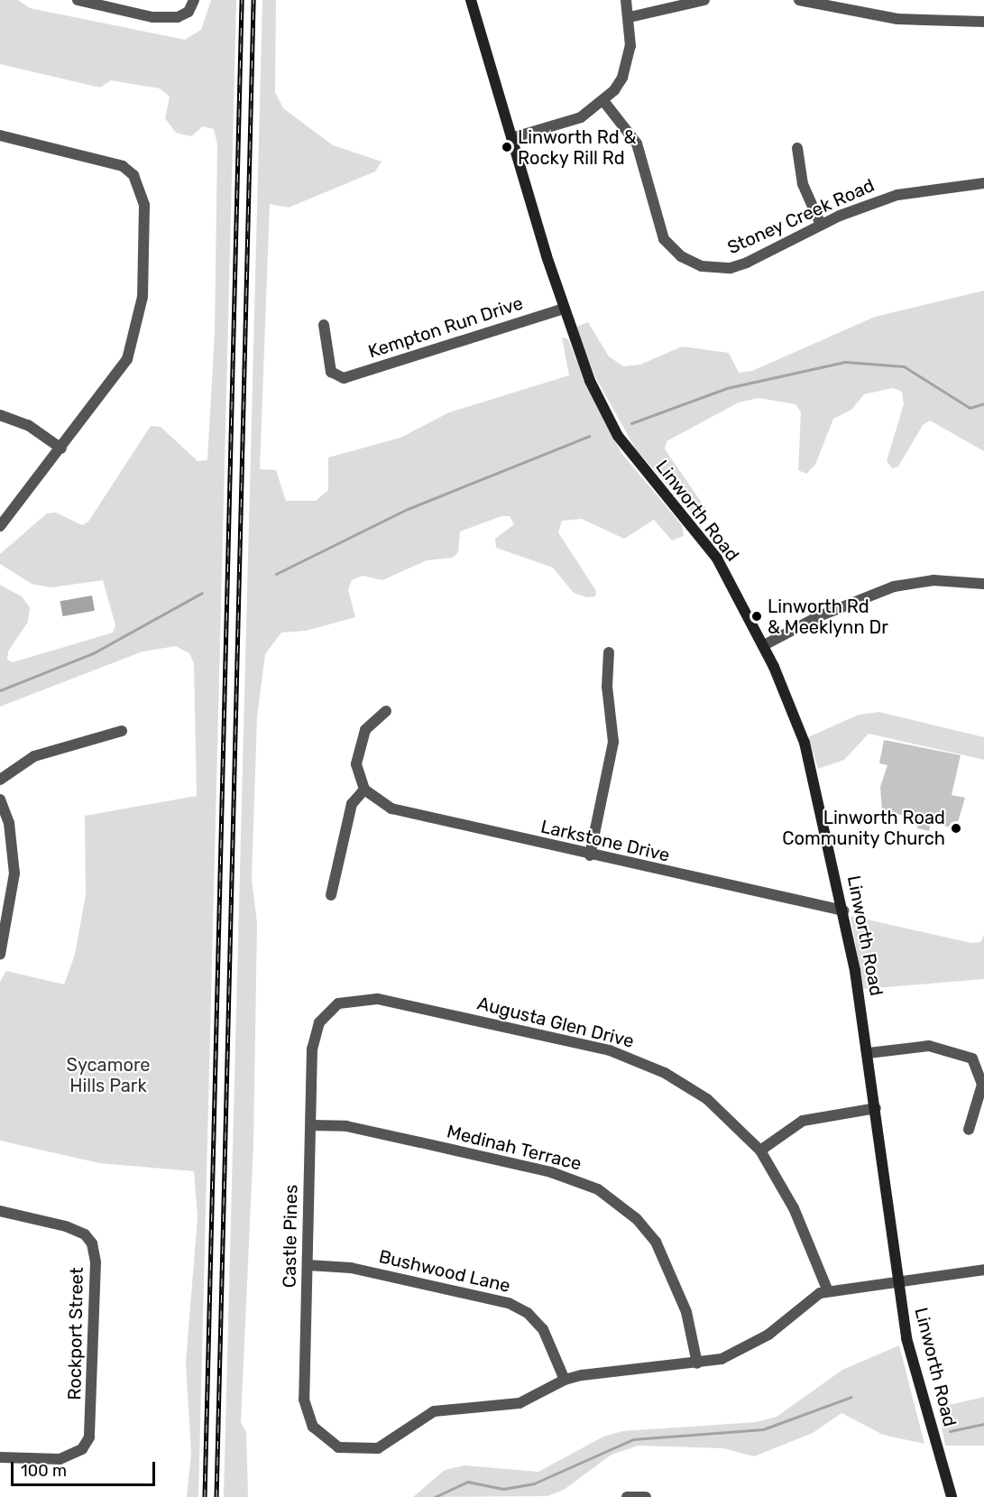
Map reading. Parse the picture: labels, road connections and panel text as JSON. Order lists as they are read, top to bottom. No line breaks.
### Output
{"streets":{"main road":["Linworth Road"],"street":["Stoney Creek Road","Kempton Run Drive","Larkstone Drive","Augusta Glen Drive","Medinah Terrace","Castle Pines","Bushwood Lane","Rockport Street"]},"crossings":[["Kempton Run Drive","Linworth Road"],["Linworth Road","Larkstone Drive"],["Augusta Glen Drive","Castle Pines"],["Medinah Terrace","Castle Pines"],["Castle Pines","Bushwood Lane"]],"parks":["Sycamore Hills Park"],"places":["Linworth Rd & Rocky Rill Rd","Linworth Rd & Meeklynn Dr","Linworth Road Community Church"],"scale_bar":"100 m"}
